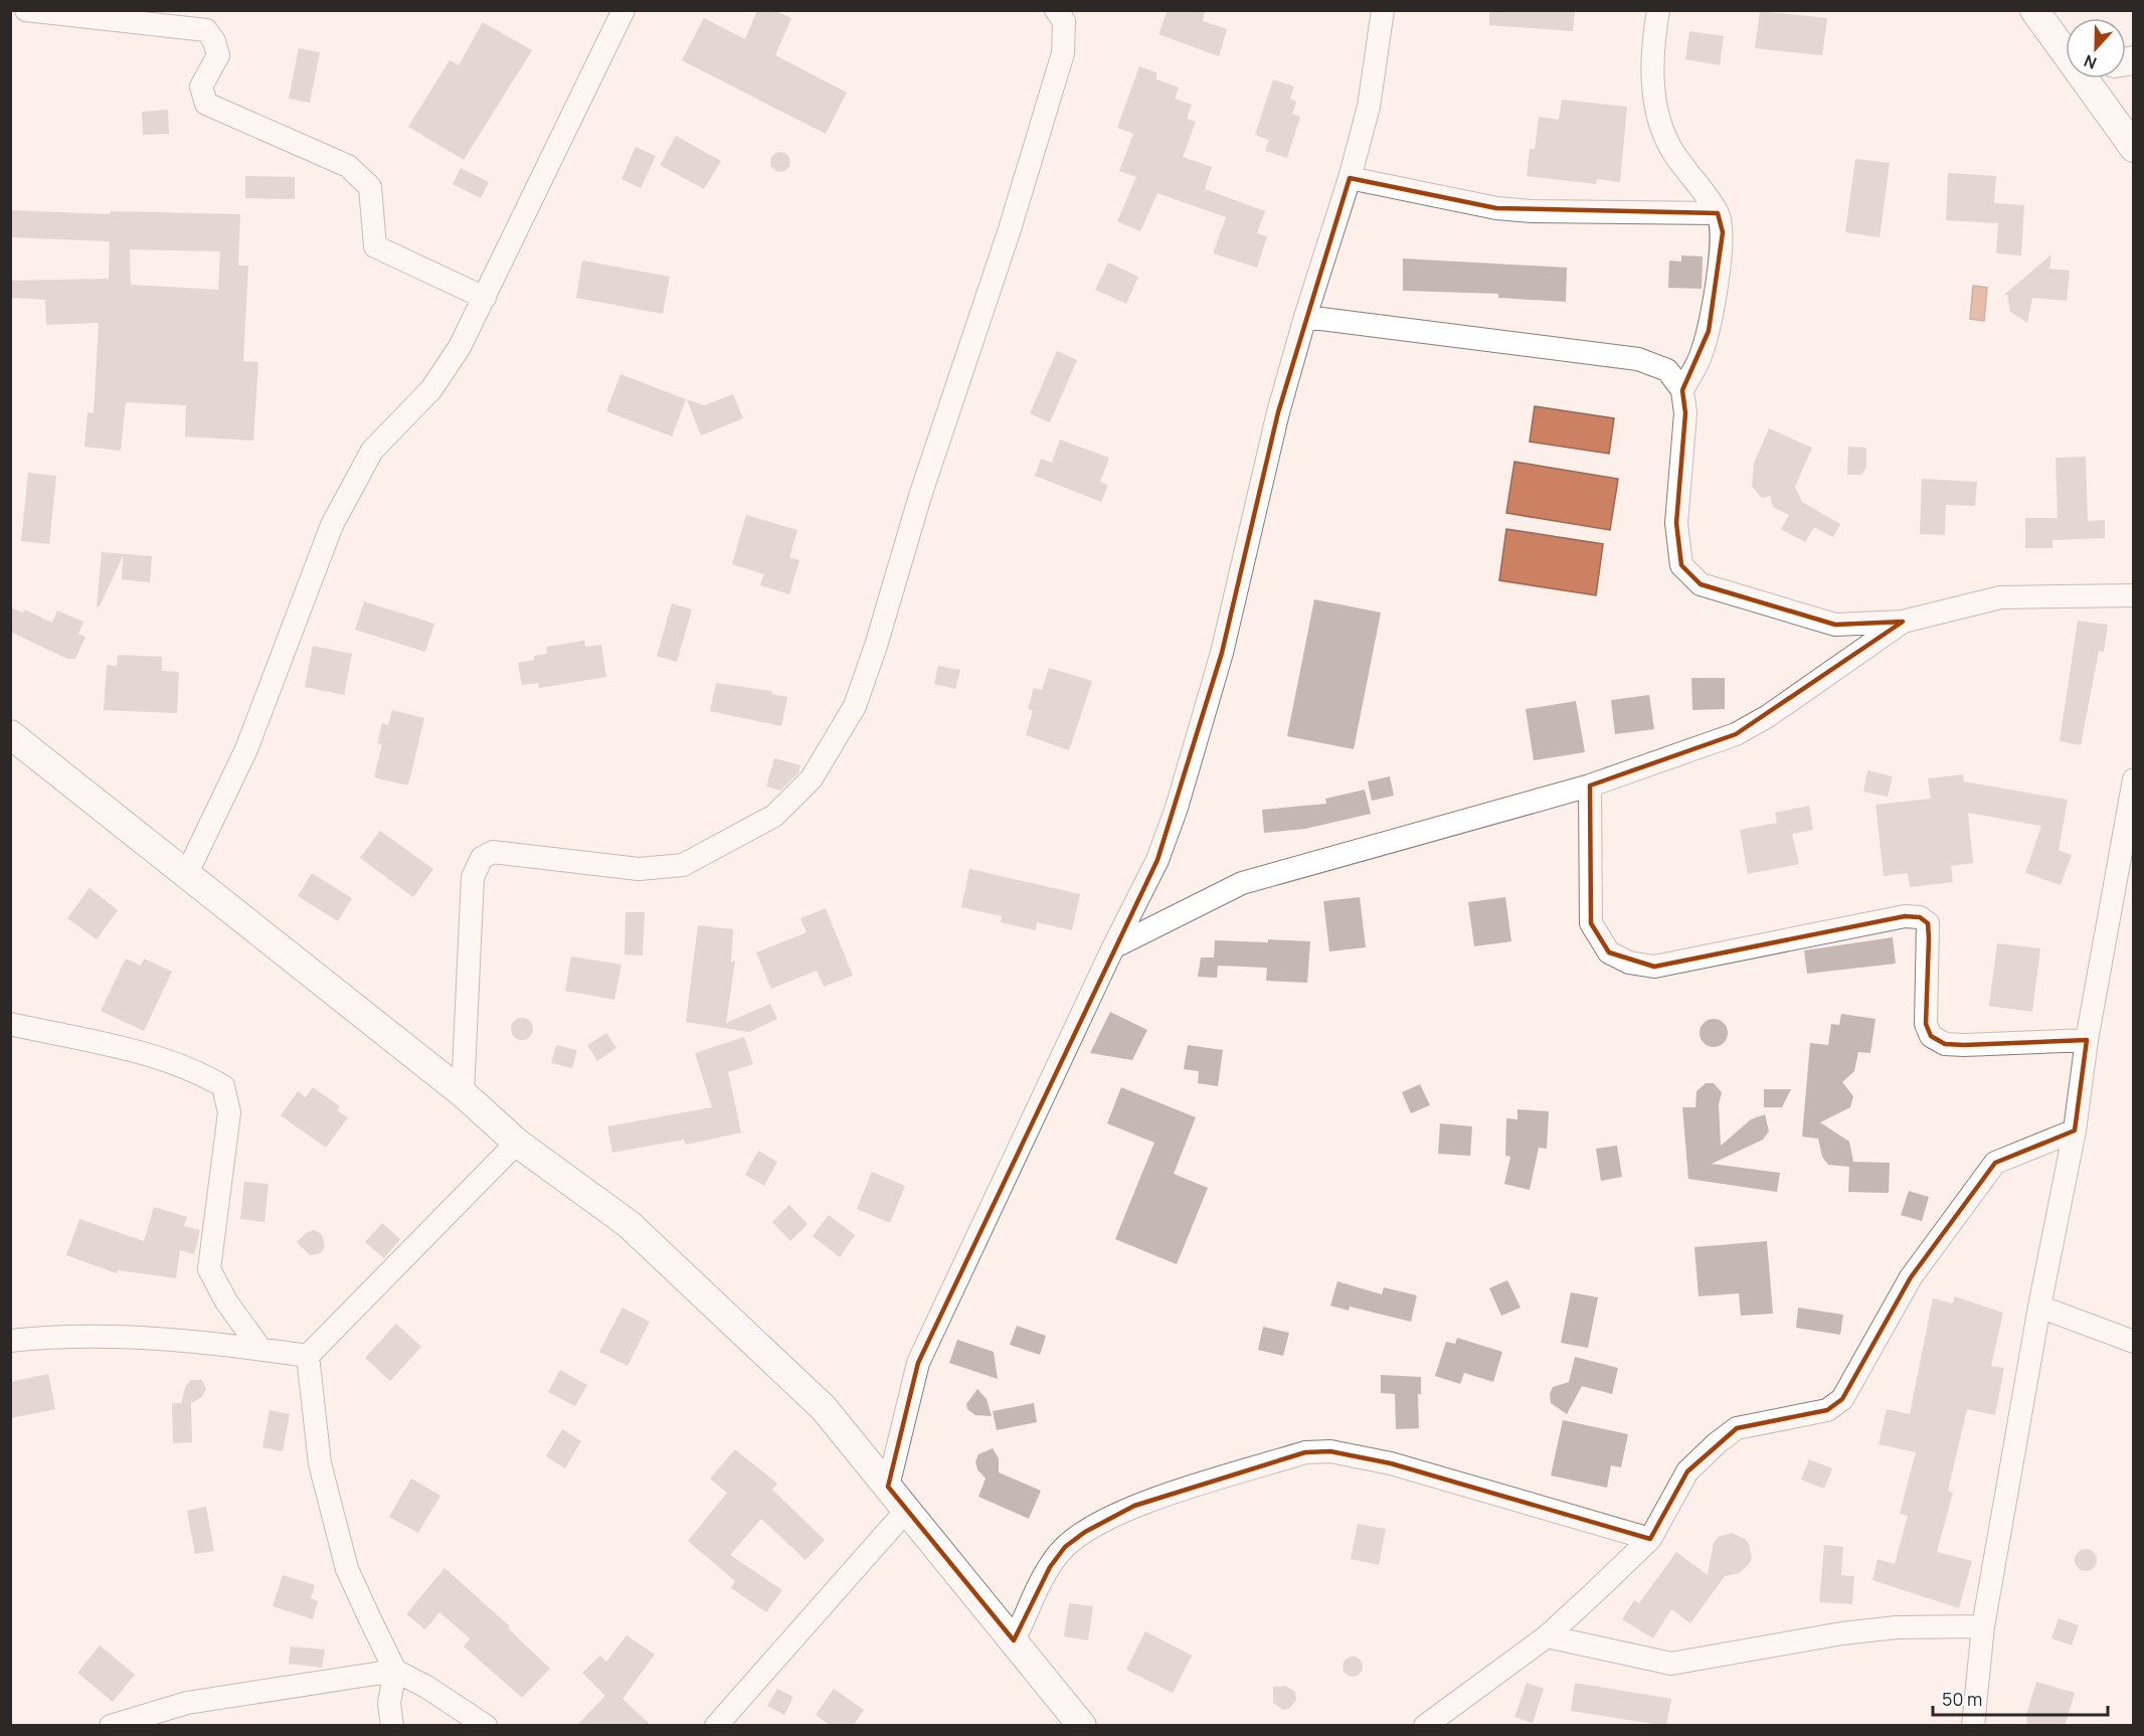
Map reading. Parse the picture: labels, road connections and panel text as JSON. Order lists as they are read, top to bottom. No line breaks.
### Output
{"scale_bar":"50 m","north":"bottom"}
